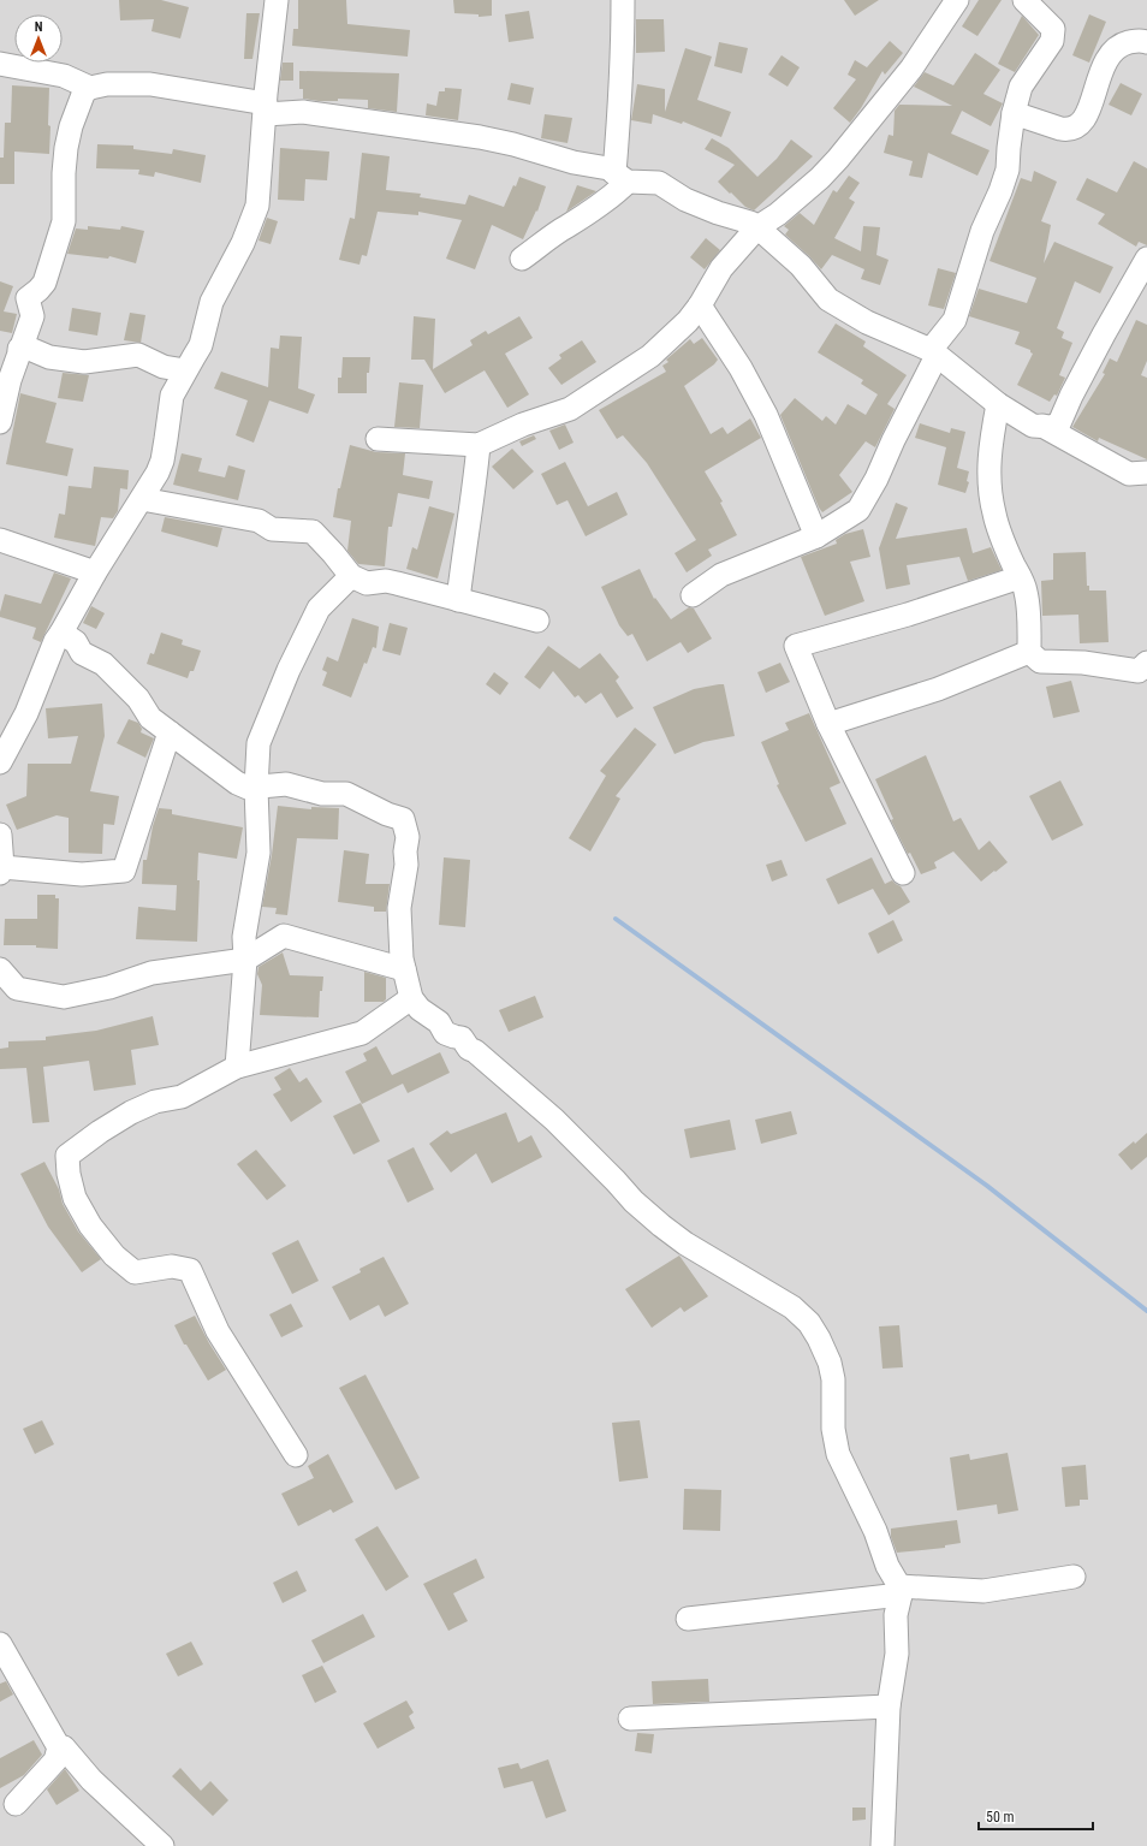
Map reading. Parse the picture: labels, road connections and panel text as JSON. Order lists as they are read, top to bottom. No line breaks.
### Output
{"scale_bar":"50 m","north":"top"}
